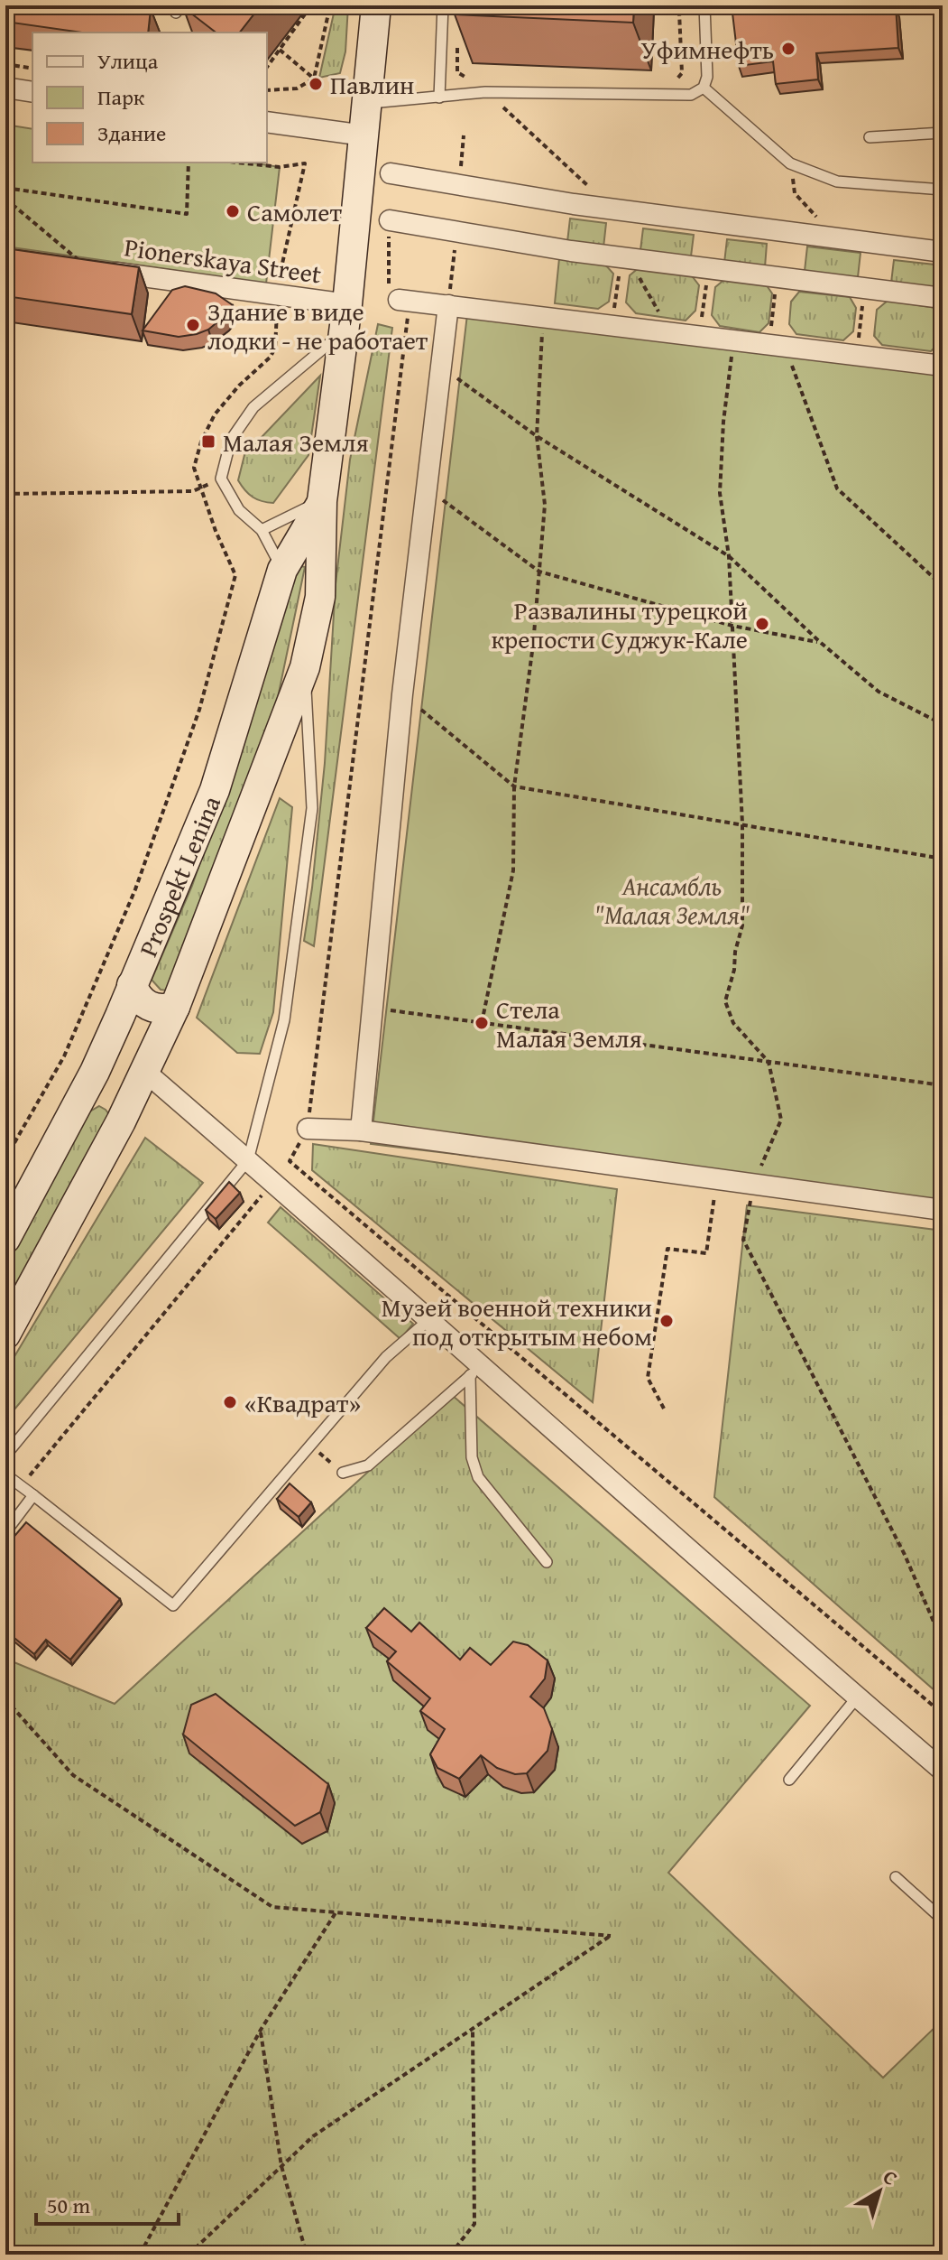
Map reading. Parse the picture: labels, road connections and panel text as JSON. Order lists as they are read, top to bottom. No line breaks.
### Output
{"streets":{"street":["Pionerskaya Street","Prospekt Lenina"]},"crossings":[["Pionerskaya Street","Prospekt Lenina"]],"parks":["Ансамбль \"Малая Земля\""],"places":{"other":["Уфимнефть","Павлин","Самолет","Здание в виде лодки - не работает","Развалины турецкой крепости Суджук-Кале","Стела Малая Земля","Музей военной техники под открытым небом","«Квадрат»"],"transit":["Малая Земля"]},"legend":["Улица","Парк","Здание"],"scale_bar":"50 m","north":"top right"}
